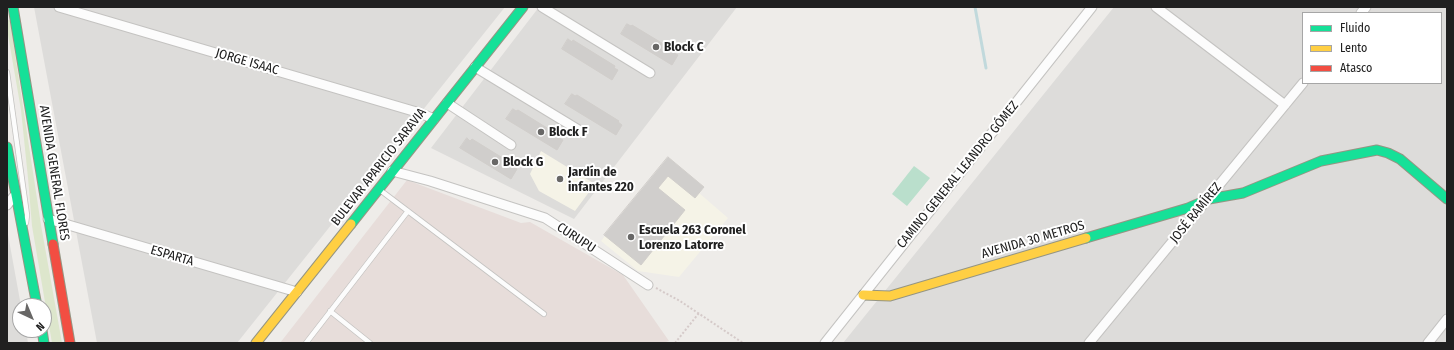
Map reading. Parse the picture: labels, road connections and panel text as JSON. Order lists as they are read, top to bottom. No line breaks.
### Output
{"streets":{"street":["JORGE ISAAC","BULEVAR APARICIO SARAVIA","AVENIDA GENERAL FLORES","CAMINO GENERAL LEANDRO GÓMEZ","JOSÉ RAMÍREZ","CURUPU","AVENIDA 30 METROS","ESPARTA"]},"crossings":[["JORGE ISAAC","BULEVAR APARICIO SARAVIA"],["BULEVAR APARICIO SARAVIA","CURUPU"],["BULEVAR APARICIO SARAVIA","ESPARTA"],["AVENIDA GENERAL FLORES","ESPARTA"],["CAMINO GENERAL LEANDRO GÓMEZ","AVENIDA 30 METROS"],["JOSÉ RAMÍREZ","AVENIDA 30 METROS"]],"places":["Block C","Block F","Block G","Jardín de infantes 220","Escuela 263 Coronel Lorenzo Latorre"],"legend":["Fluido","Lento","Atasco"],"north":"bottom right"}
